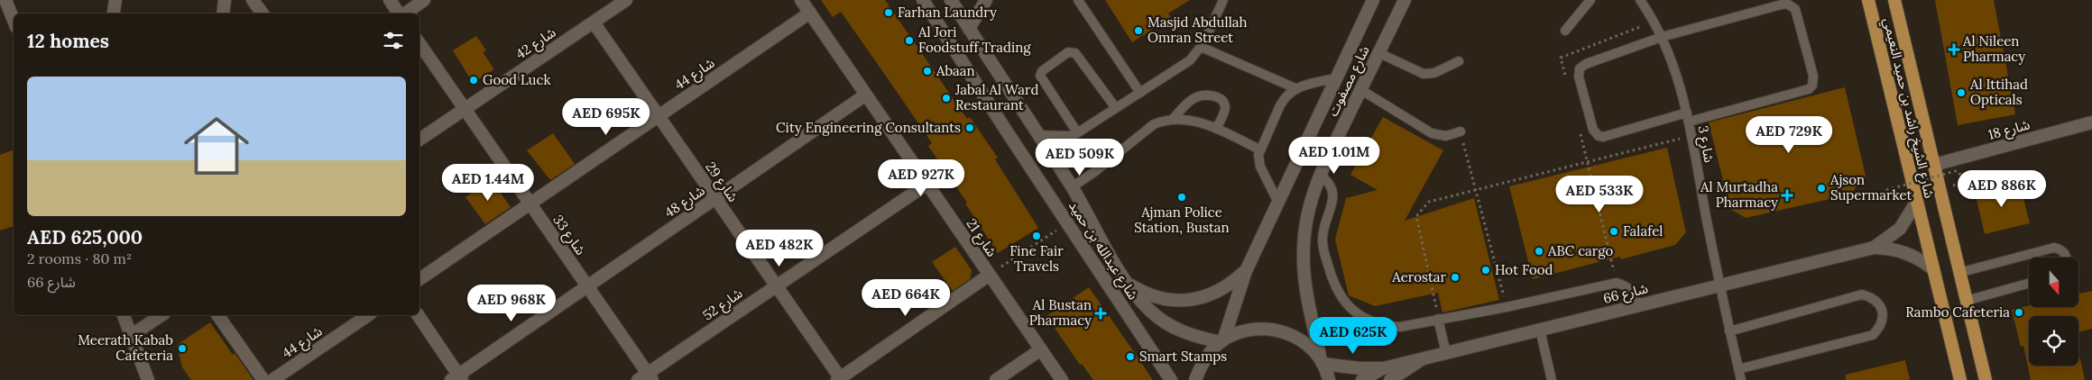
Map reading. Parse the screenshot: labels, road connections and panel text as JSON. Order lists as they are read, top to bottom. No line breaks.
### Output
{"streets":{"main road":["شارع الشيخ راشد بن حميد النعيمي"],"street":["شارع 42","شارع 44","شارع مصفوت","شارع 18","شارع 29","شارع 48","شارع 33","شارع 21","شارع عبدالله بن حميد","شارع 66","شارع 52"],"lane":["شارع 3"]},"crossings":[["شارع 42","شارع 29"],["شارع 42","شارع 33"],["شارع 44","شارع 29"],["شارع 44","شارع 33"],["شارع 44","شارع 21"],["شارع مصفوت","شارع عبدالله بن حميد"],["شارع مصفوت","شارع 66"],["شارع الشيخ راشد بن حميد النعيمي","شارع 18"],["شارع الشيخ راشد بن حميد النعيمي","شارع 66"],["شارع 3","شارع 66"],["شارع 29","شارع 48"],["شارع 29","شارع 52"],["شارع 48","شارع 33"],["شارع 48","شارع 21"],["شارع 33","شارع 52"],["شارع 21","شارع 52"]],"places":{"other":["Farhan Laundry","Masjid Abdullah Omran Street","Al Jori Foodstuff Trading","Abaan","Good Luck","Al Ittihad Opticals","Jabal Al Ward Restaurant","City Engineering Consultants","Ajson Supermarket","Ajman Police Station, Bustan","Falafel","Fine Fair Travels","ABC cargo","Hot Food","Aerostar","Rambo Cafeteria","Meerath Kabab Cafeteria","Smart Stamps"],"health":["Al Nileen Pharmacy","Al Murtadha Pharmacy","Al Bustan Pharmacy"]},"north":"bottom","page":{"heading":"12 homes","list":[{"name":"AED 625,000","note":"2 rooms · 80 m² · شارع 66"}],"price":["AED 695K","AED 729K","AED 1.01M","AED 509K","AED 927K","AED 1.44M","AED 886K","AED 533K","AED 482K","AED 664K","AED 968K","AED 625K"]}}
